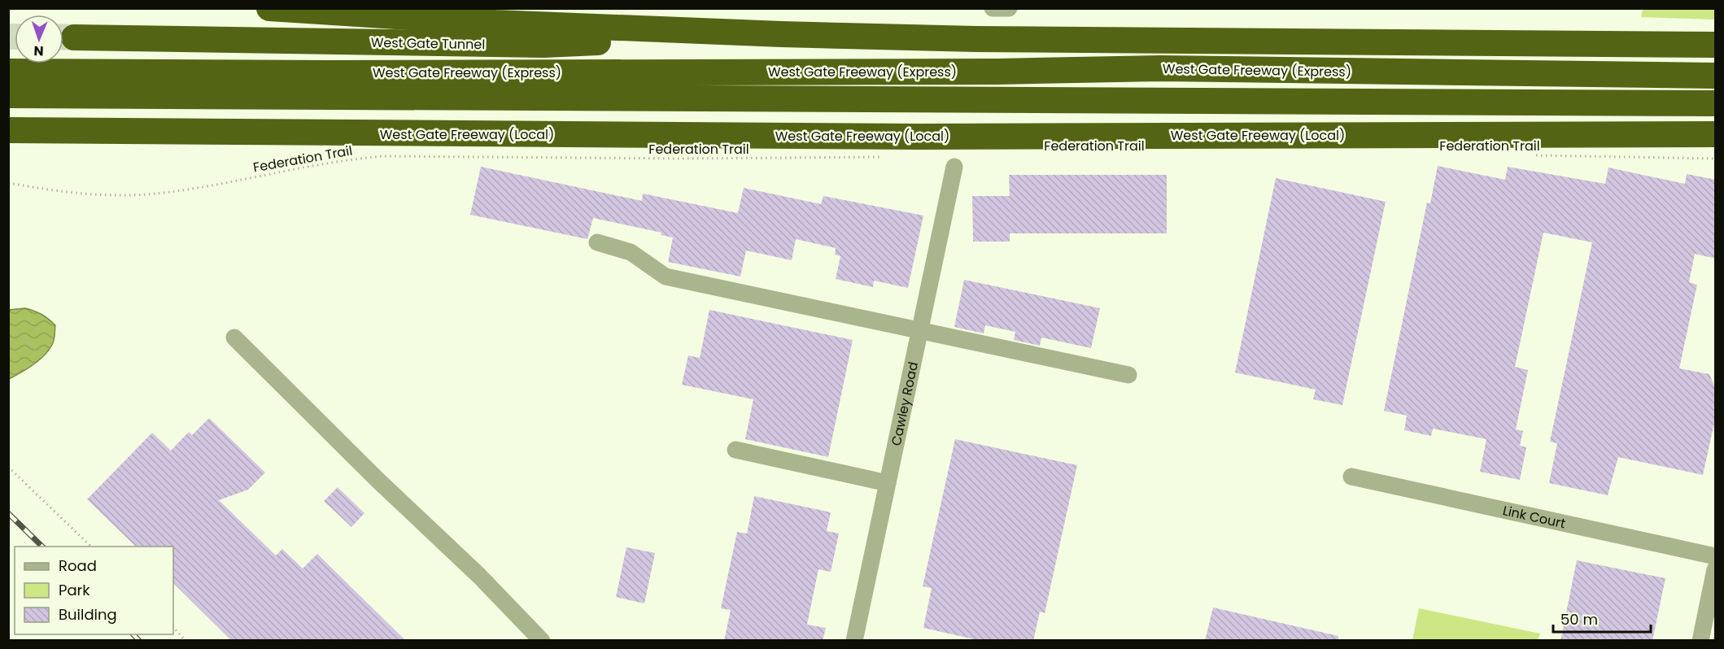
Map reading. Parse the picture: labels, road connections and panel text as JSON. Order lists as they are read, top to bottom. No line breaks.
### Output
{"streets":{"highway":["West Gate Tunnel","West Gate Freeway (Express)","West Gate Freeway (Local)"],"street":["Cawley Road","Link Court"],"path":["Federation Trail"]},"legend":["Road","Park","Building"],"scale_bar":"50 m","north":"bottom"}
